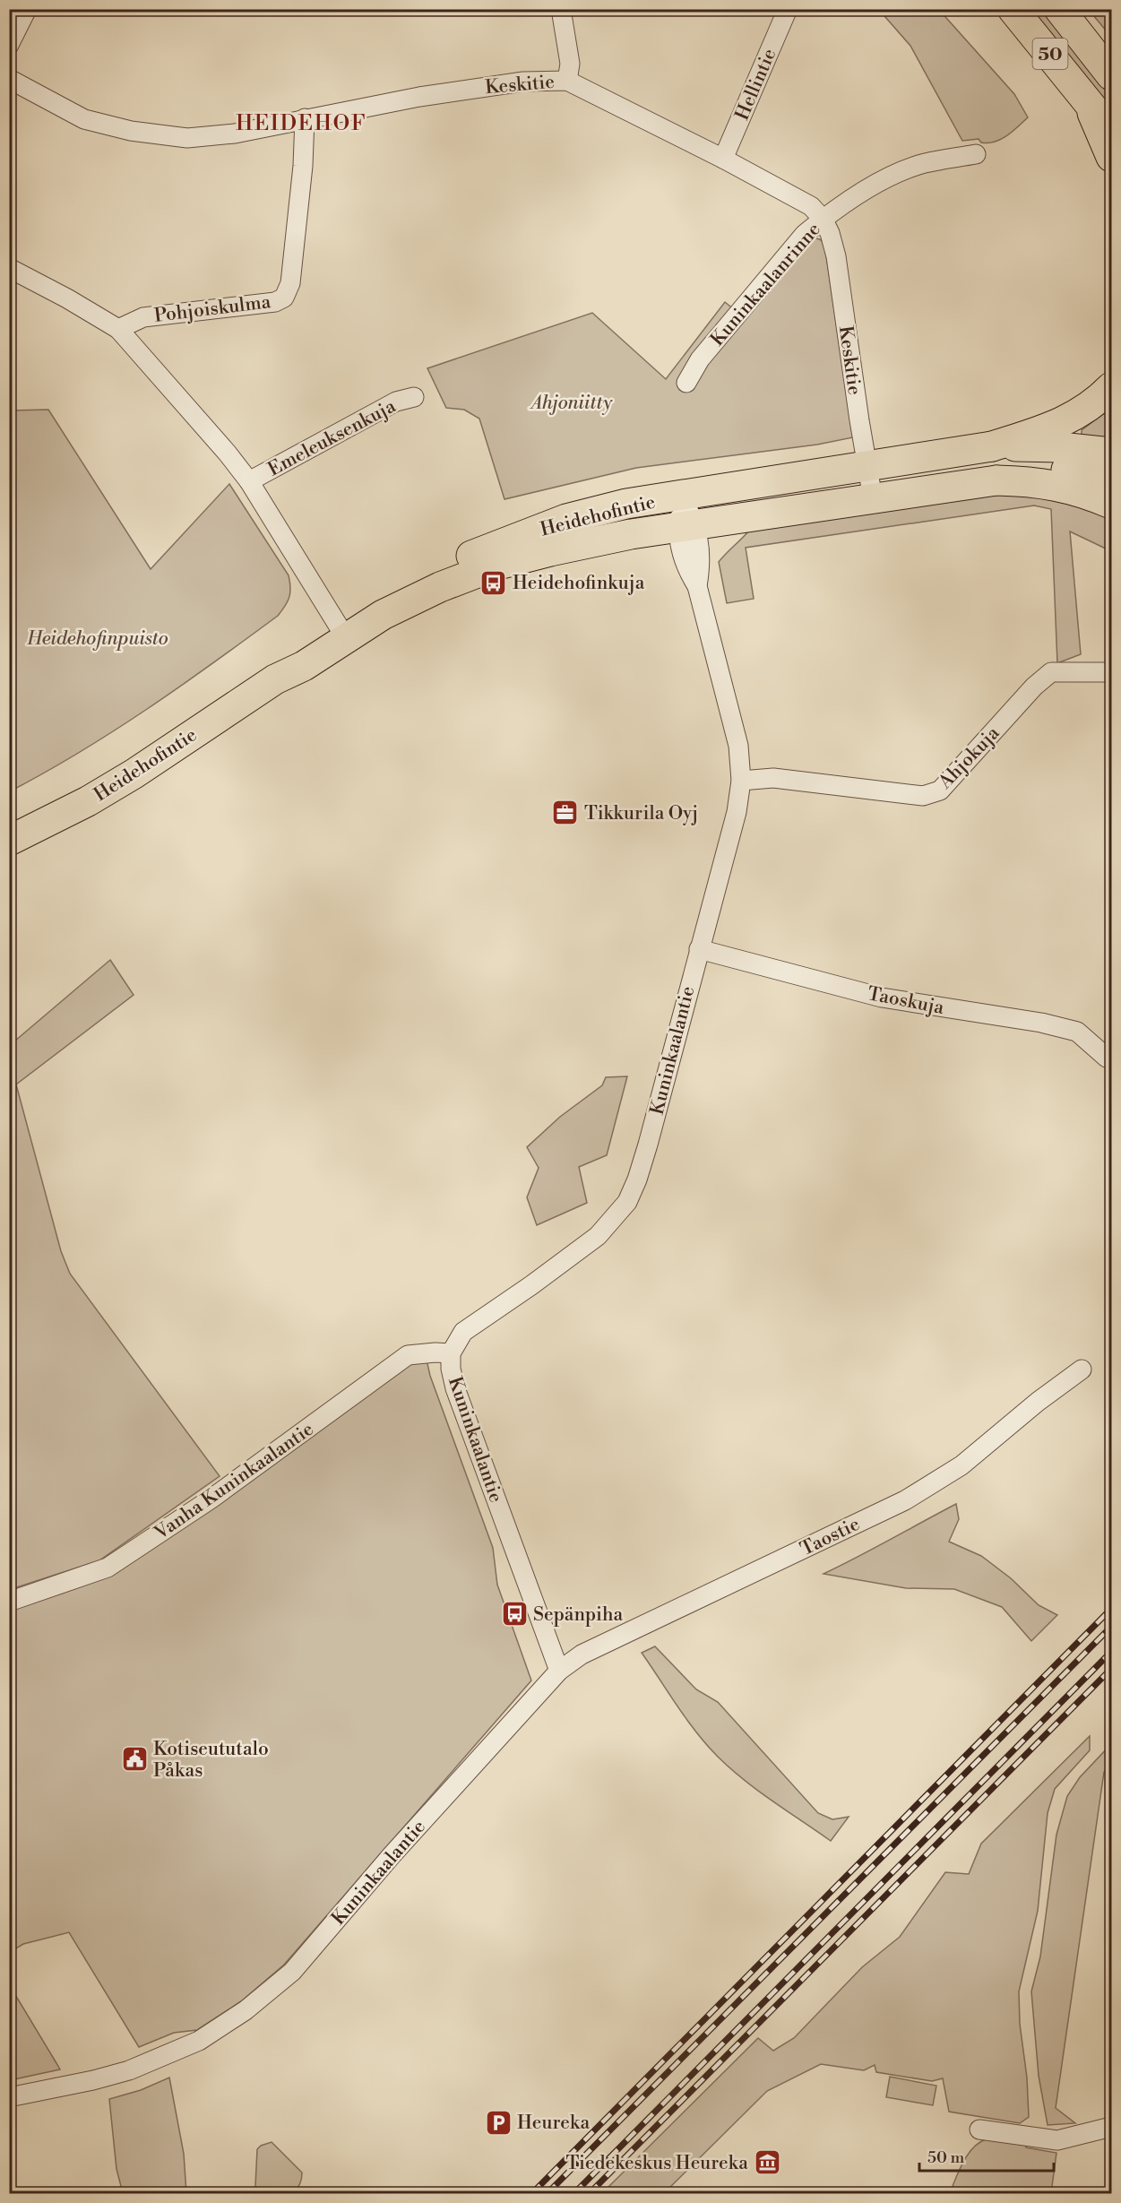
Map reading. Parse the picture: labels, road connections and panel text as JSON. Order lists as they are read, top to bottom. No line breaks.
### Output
{"streets":{"main road":["50","Heidehofintie"],"street":["Keskitie","Hellintie","Kuninkaalanrinne","Pohjoiskulma","Emeleuksenkuja","Ahjokuja","Taoskuja","Kuninkaalantie","Vanha Kuninkaalantie","Taostie"]},"crossings":[["Keskitie","Hellintie"],["Keskitie","Kuninkaalanrinne"],["Keskitie","Pohjoiskulma"],["Keskitie","Heidehofintie"],["Heidehofintie","Kuninkaalantie"],["Ahjokuja","Kuninkaalantie"],["Taoskuja","Kuninkaalantie"],["Kuninkaalantie","Vanha Kuninkaalantie"],["Kuninkaalantie","Taostie"]],"districts":["HEIDEHOF"],"parks":["Ahjoniitty","Heidehofinpuisto"],"places":{"bus stop":["Heidehofinkuja","Sepänpiha"],"office":["Tikkurila Oyj"],"public building":["Kotiseututalo Påkas"],"parking":["Heureka"],"museum":["Tiedekeskus Heureka"]},"scale_bar":"50 m"}
